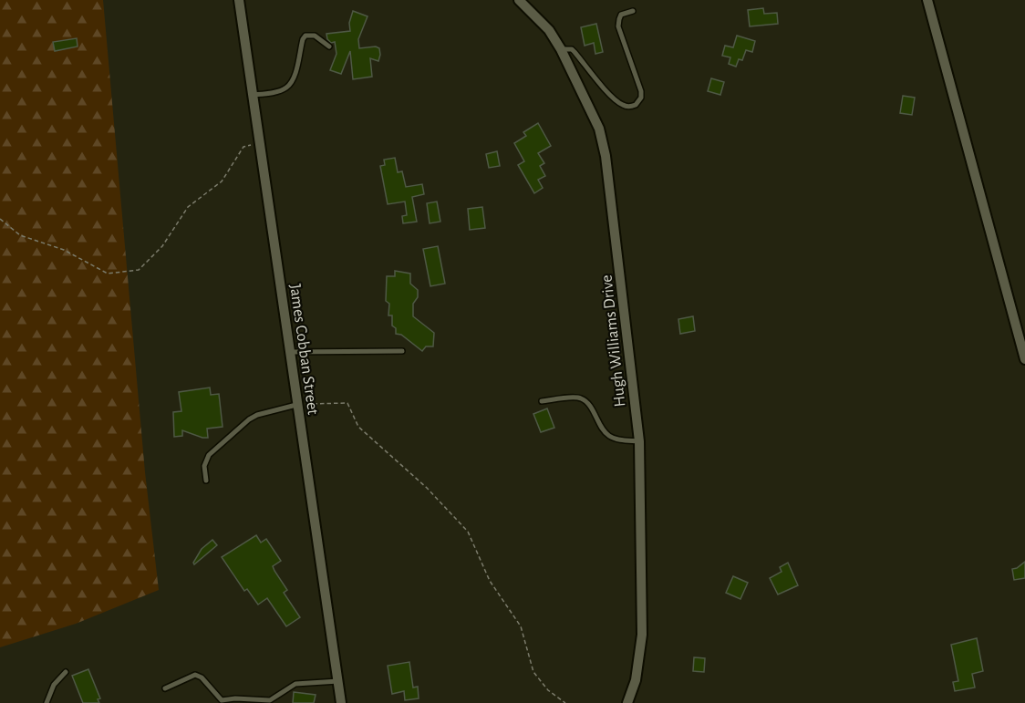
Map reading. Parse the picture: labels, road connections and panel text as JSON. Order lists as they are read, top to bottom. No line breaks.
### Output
{"streets":{"street":["Hugh Williams Drive","James Cobban Street"]}}
